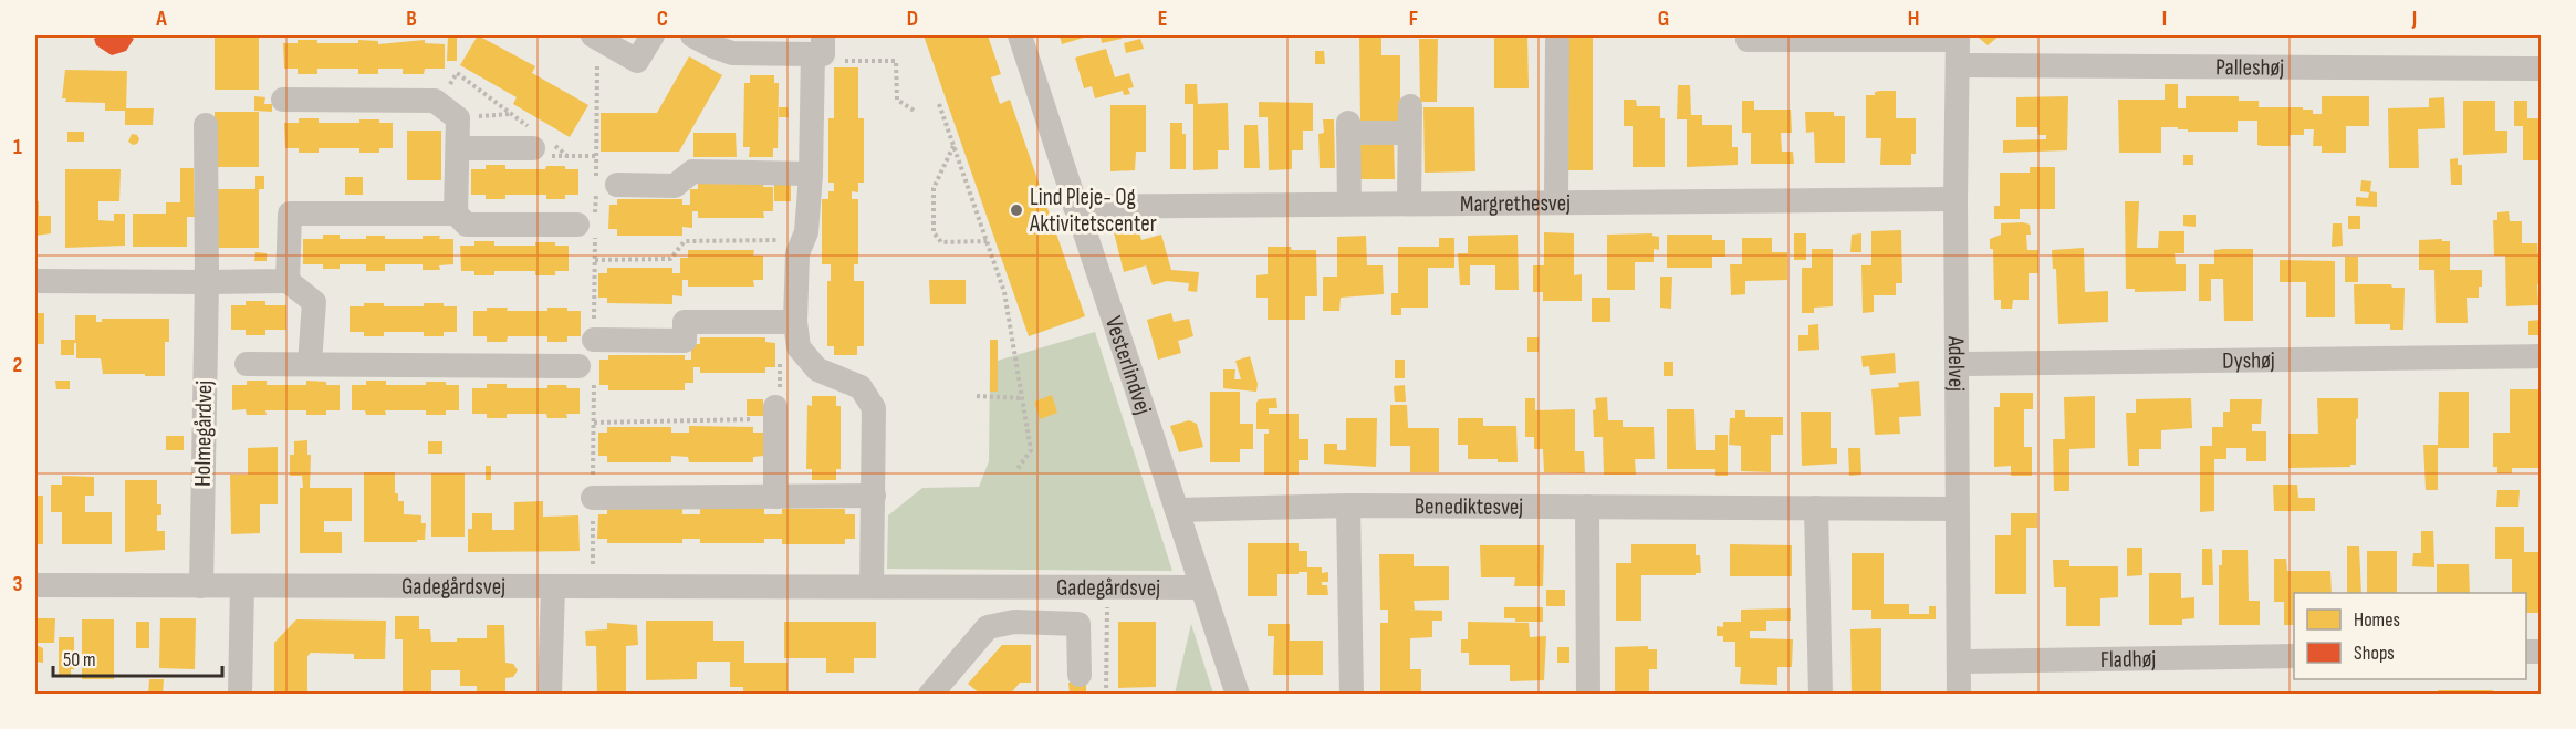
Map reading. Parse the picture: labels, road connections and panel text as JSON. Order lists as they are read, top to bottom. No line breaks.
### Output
{"streets":{"street":["Palleshøj","Margrethesvej","Dyshøj","Adelvej","Vesterlindvej","Holmegårdvej","Benediktesvej","Gadegårdsvej","Fladhøj"]},"crossings":[["Palleshøj","Adelvej"],["Margrethesvej","Adelvej"],["Margrethesvej","Vesterlindvej"],["Dyshøj","Adelvej"],["Adelvej","Benediktesvej"],["Adelvej","Fladhøj"],["Vesterlindvej","Benediktesvej"],["Vesterlindvej","Gadegårdsvej"],["Holmegårdvej","Gadegårdsvej"]],"places":["Lind Pleje- Og Aktivitetscenter"],"legend":["Homes","Shops"],"scale_bar":"50 m","grid":{"columns":["A","B","C","D","E","F","G","H","I","J"],"rows":["1","2","3"]}}
